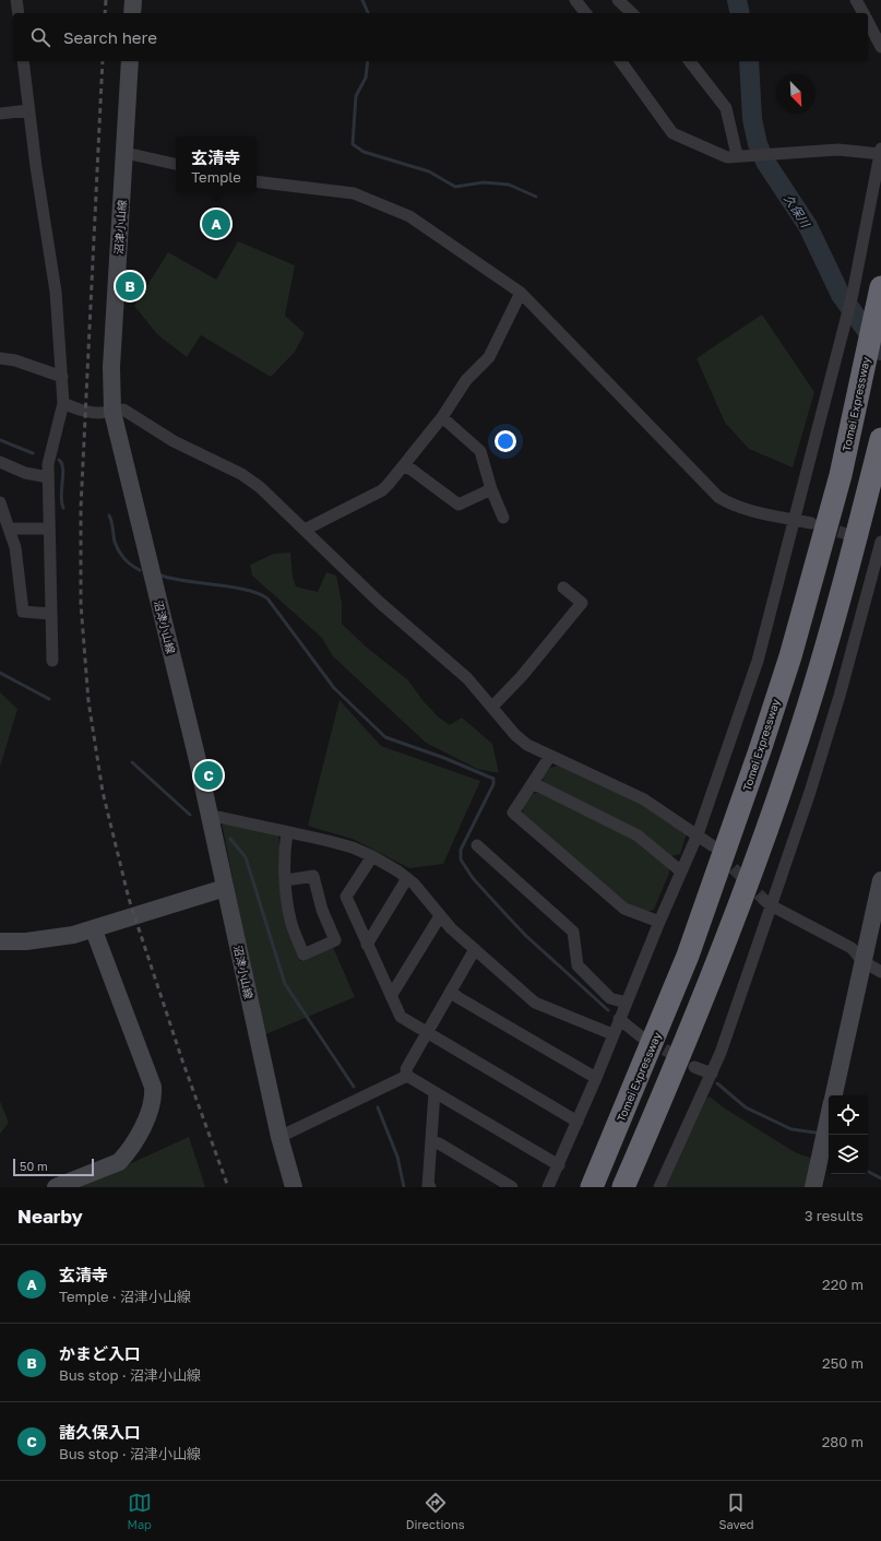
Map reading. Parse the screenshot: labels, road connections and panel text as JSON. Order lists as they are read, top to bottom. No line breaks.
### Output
{"streets":{"highway":["Tomei Expressway"],"main road":["沼津小山線"]},"water":["久保川"],"scale_bar":"50 m","north":"bottom right","page":{"search":"Search here","popup":["玄清寺","Temple"],"pins":["A","B","C"],"scale":"50 m","heading":["Nearby","3 results"],"list":[{"mark":"A","name":"玄清寺","note":"Temple · 沼津小山線","value":"220 m"},{"mark":"B","name":"かまど入口","note":"Bus stop · 沼津小山線","value":"250 m"},{"mark":"C","name":"諸久保入口","note":"Bus stop · 沼津小山線","value":"280 m"}],"nav":["Map","Directions","Saved"]}}
